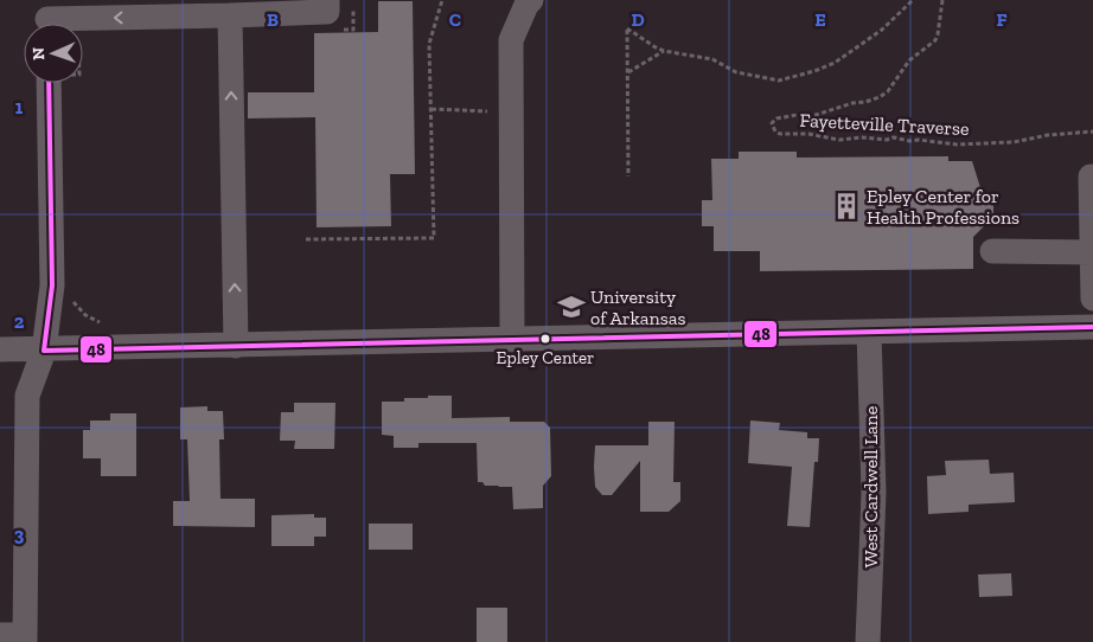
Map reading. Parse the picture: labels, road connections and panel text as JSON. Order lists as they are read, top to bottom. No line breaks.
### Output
{"streets":{"street":["West Cardwell Lane"],"path":["Fayetteville Traverse"]},"places":{"building":["Epley Center for Health Professions"],"school or university":["University of Arkansas"],"other":["Epley Center"]},"lines":["transit line 48"],"north":"left","grid":{"columns":["B","C","D","E","F"],"rows":["1","2","3"]}}
